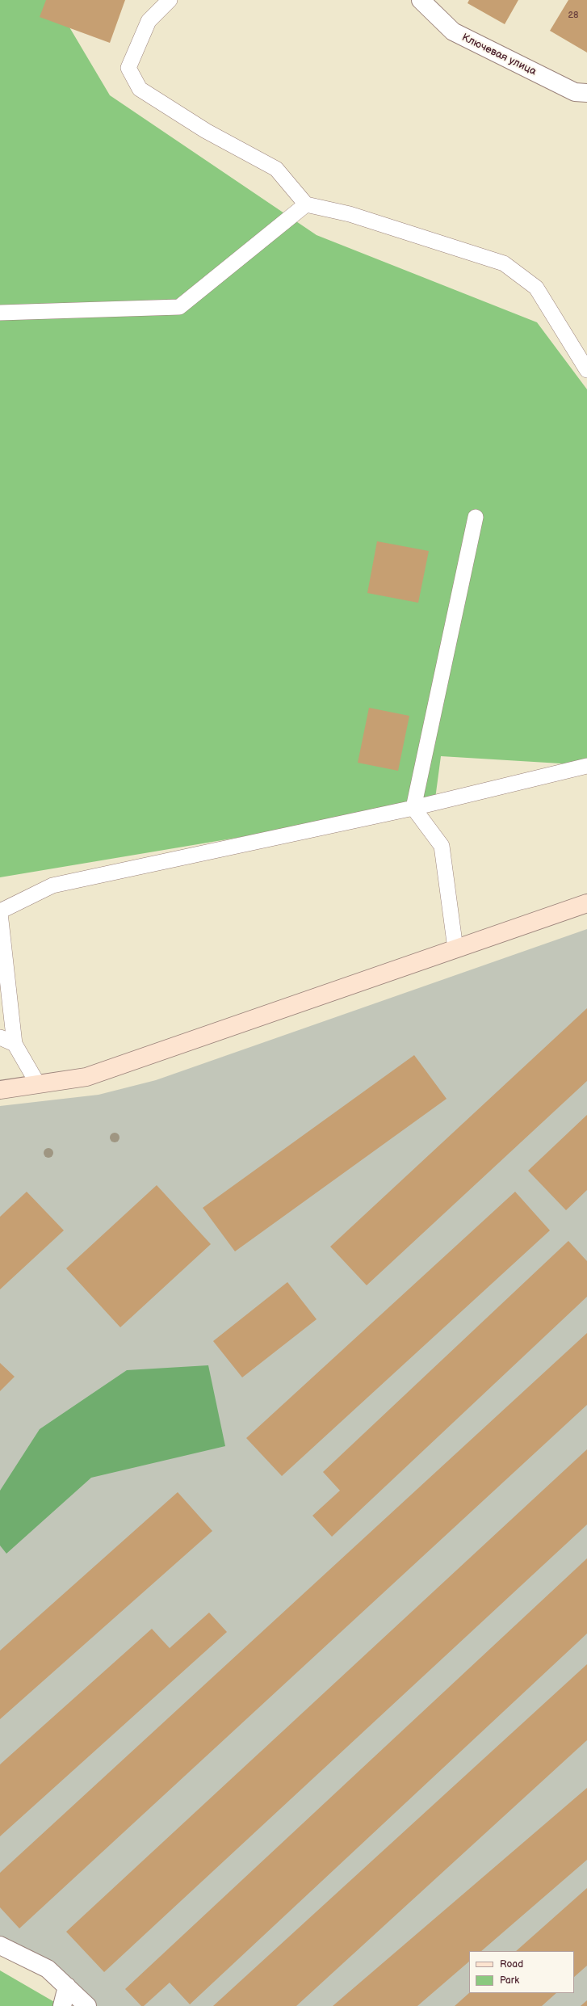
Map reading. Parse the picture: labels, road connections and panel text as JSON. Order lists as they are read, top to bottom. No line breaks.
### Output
{"streets":{"street":["Ключевая улица"]},"house_numbers":["28"],"legend":["Road","Park"]}
